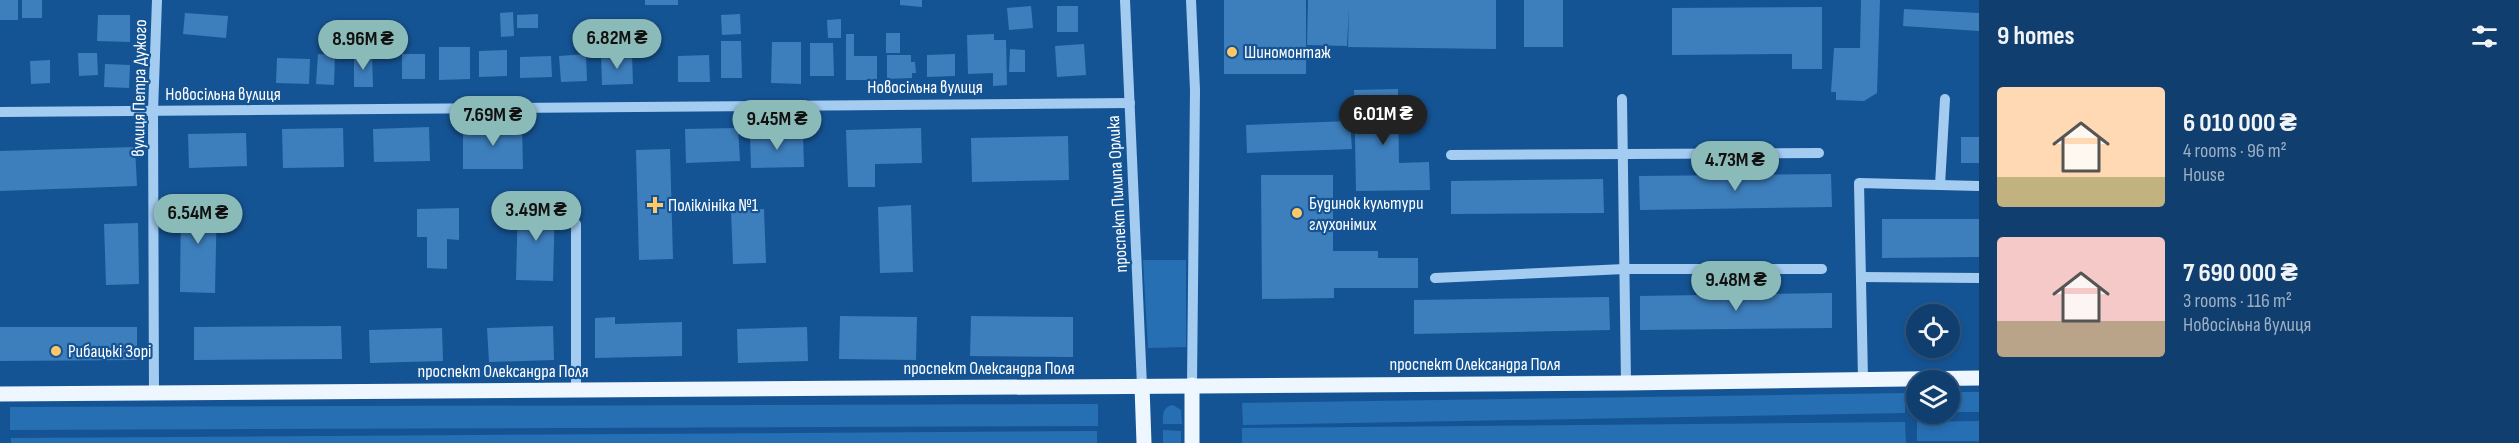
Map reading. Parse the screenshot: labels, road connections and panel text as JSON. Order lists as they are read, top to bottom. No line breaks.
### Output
{"streets":{"main road":["проспект Олександра Поля"],"street":["Новосільна вулиця","вулиця Петра Дужого","проспект Пилипа Орлика"]},"crossings":[["Новосільна вулиця","вулиця Петра Дужого"],["Новосільна вулиця","проспект Пилипа Орлика"],["вулиця Петра Дужого","проспект Олександра Поля"],["проспект Пилипа Орлика","проспект Олександра Поля"]],"places":{"other":["Шиномонтаж","Будинок культури глухонімих","Рибацькі Зорі"],"health":["Поліклініка №1"]},"page":{"heading":"9 homes","price":["6.82M ₴","8.96M ₴","6.01M ₴","7.69M ₴","9.45M ₴","4.73M ₴","3.49M ₴","6.54M ₴","9.48M ₴"],"list":[{"name":"6 010 000 ₴","note":"4 rooms · 96 m² · House"},{"name":"7 690 000 ₴","note":"3 rooms · 116 m² · Новосільна вулиця"}]}}
